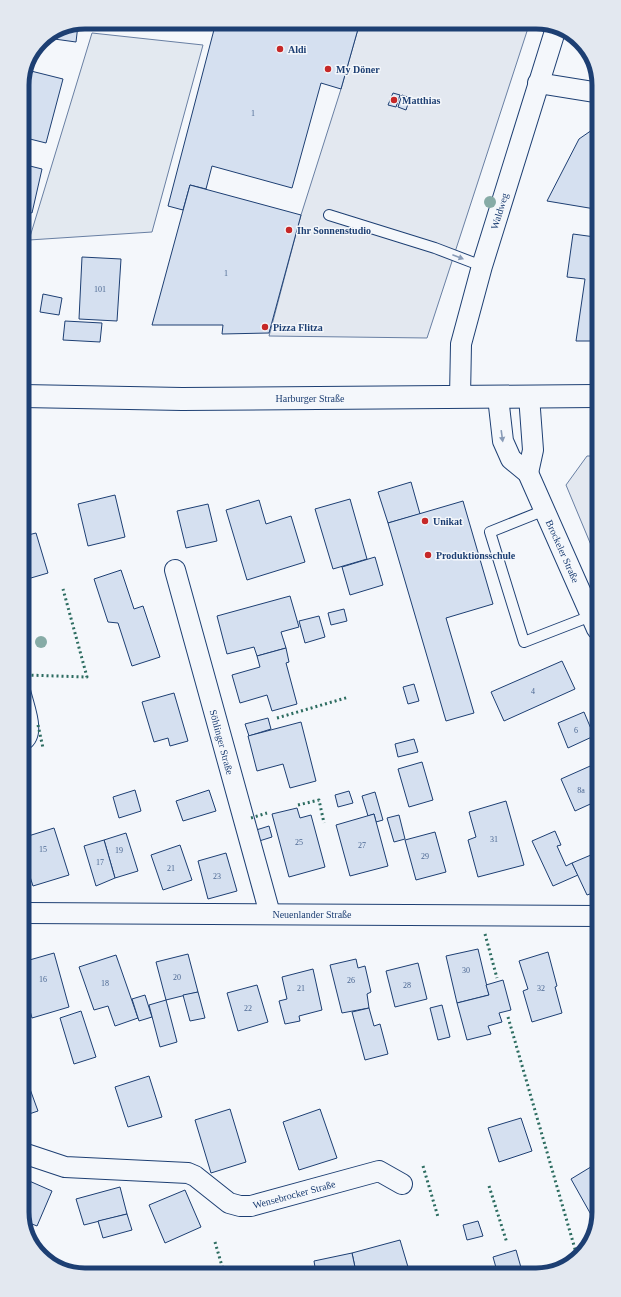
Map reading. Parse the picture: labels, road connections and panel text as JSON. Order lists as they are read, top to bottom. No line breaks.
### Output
{"streets":{"main road":["Harburger Straße"],"street":["Waldweg","Brockeler Straße","Söhlinger Straße","Neuenlander Straße","Wensebrocker Straße"]},"crossings":[["Waldweg","Harburger Straße"],["Harburger Straße","Brockeler Straße"],["Söhlinger Straße","Neuenlander Straße"]],"places":["Aldi","My Döner","Matthias","Ihr Sonnenstudio","Pizza Flitza","Unikat","Produktionsschule"],"house_numbers":["1","1","101","4","6","8a","31","25","27","15","19","29","17","21","23","30","20","16","26","18","28","21","32","22"]}
